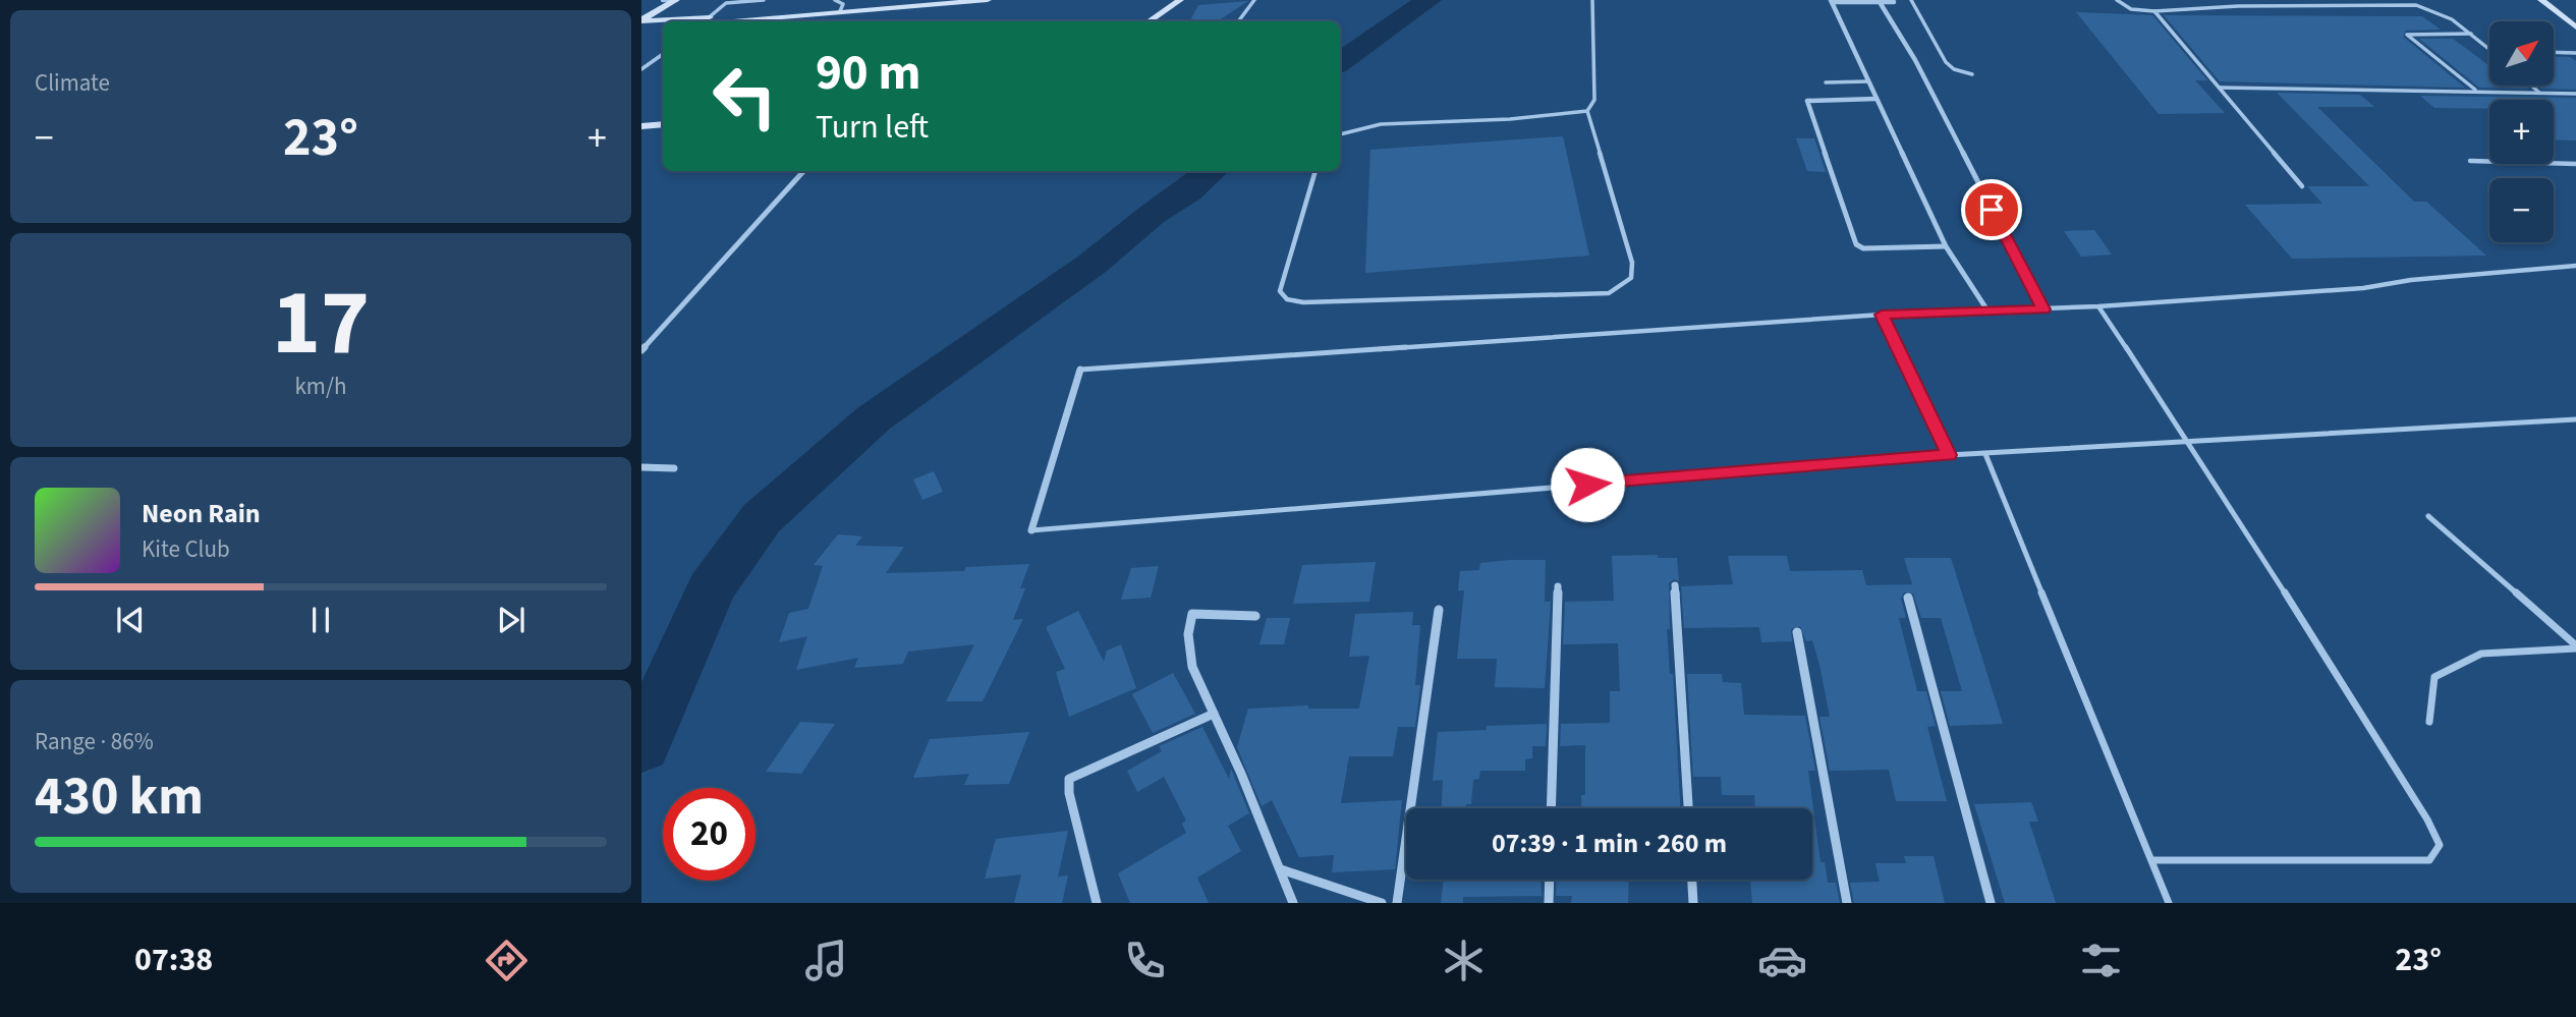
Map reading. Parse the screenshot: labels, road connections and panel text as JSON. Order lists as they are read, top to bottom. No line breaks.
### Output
{"north":"top right","page":{"tile":["Climate",["17","km/h"],["Range · 86%","430 km"]],"map_buttons":["+","−"],"turn":["90 m","Turn left"],"heat":["−","23°","+"],"song":["Neon Rain","Kite Club"],"limit":"20","trip":"07:39 · 1 min · 260 m","tabs":["07:38","23°"]}}
